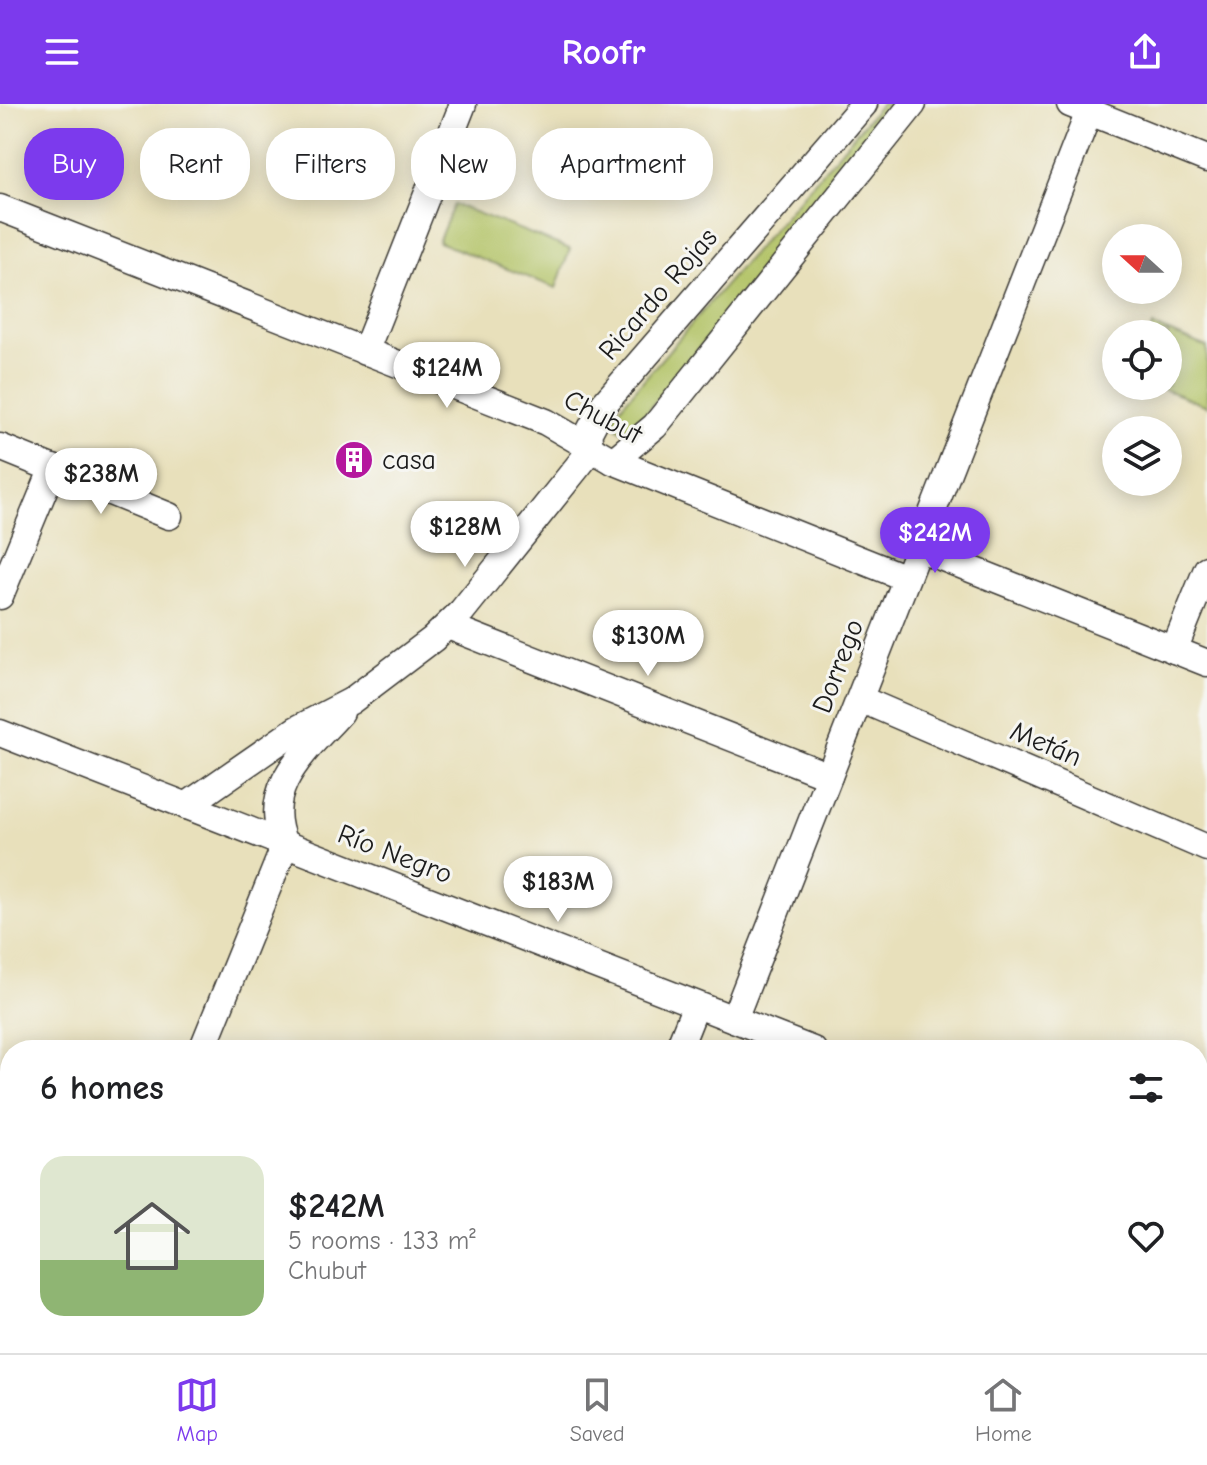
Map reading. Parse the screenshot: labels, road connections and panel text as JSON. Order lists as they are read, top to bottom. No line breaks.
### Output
{"streets":{"street":["Ricardo Rojas","Chubut","Dorrego","Metán","Río Negro"]},"crossings":[["Ricardo Rojas","Chubut"],["Ricardo Rojas","Río Negro"],["Chubut","Dorrego"],["Dorrego","Metán"],["Dorrego","Río Negro"]],"places":{"building":["casa"]},"north":"left","page":{"header":"Roofr","chip":["Buy","Rent","Filters","New","Apartment"],"price":["$124M","$238M","$128M","$242M","$130M","$183M"],"heading":"6 homes","list":[{"name":"$242M","note":"5 rooms · 133 m² · Chubut"}],"tabs":["Map","Saved","Home"]}}
